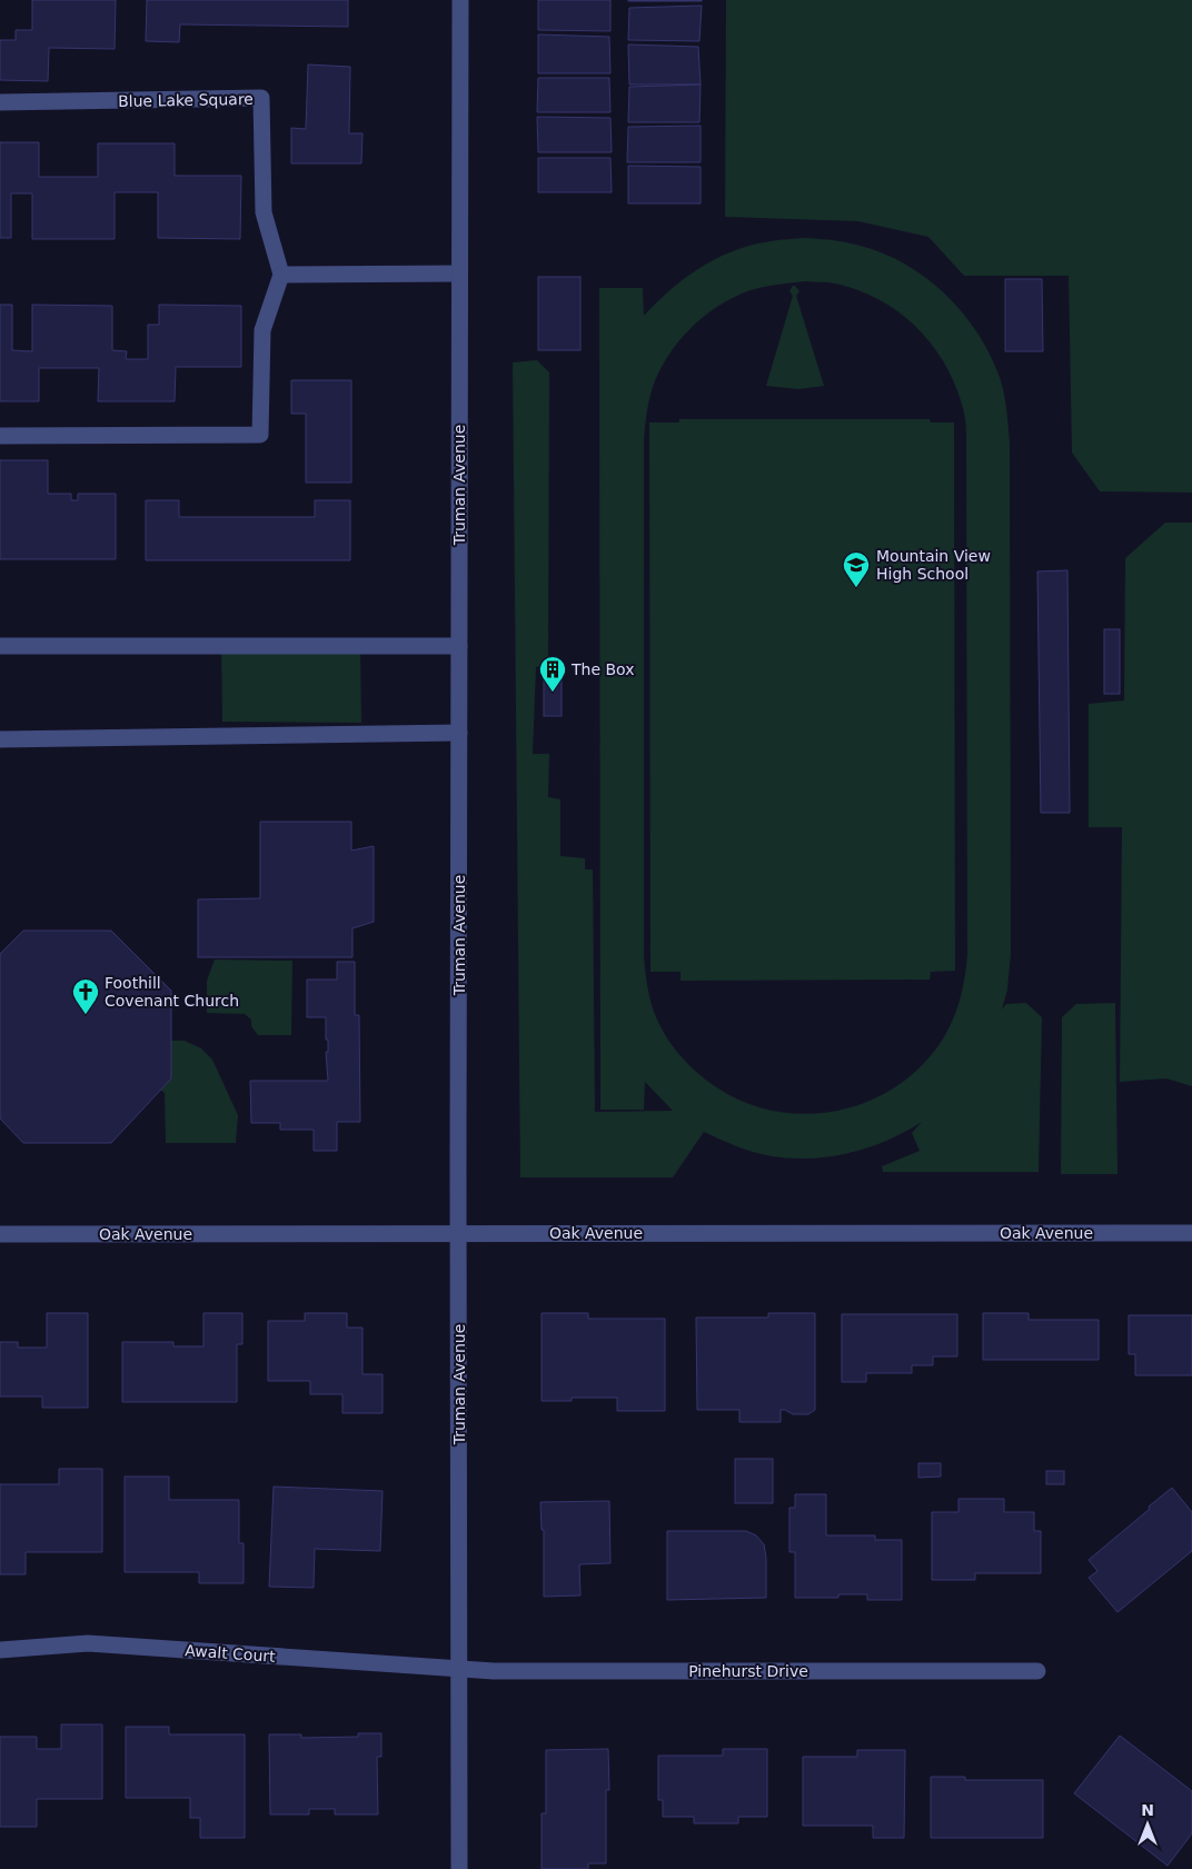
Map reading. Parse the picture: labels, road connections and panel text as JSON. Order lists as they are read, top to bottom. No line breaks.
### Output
{"streets":{"street":["Blue Lake Square","Truman Avenue","Oak Avenue","Awalt Court","Pinehurst Drive"]},"crossings":[["Truman Avenue","Oak Avenue"],["Truman Avenue","Awalt Court"],["Truman Avenue","Pinehurst Drive"],["Awalt Court","Pinehurst Drive"]],"places":{"school or university":["Mountain View High School"],"building":["The Box"],"church":["Foothill Covenant Church"]},"north":"top"}
